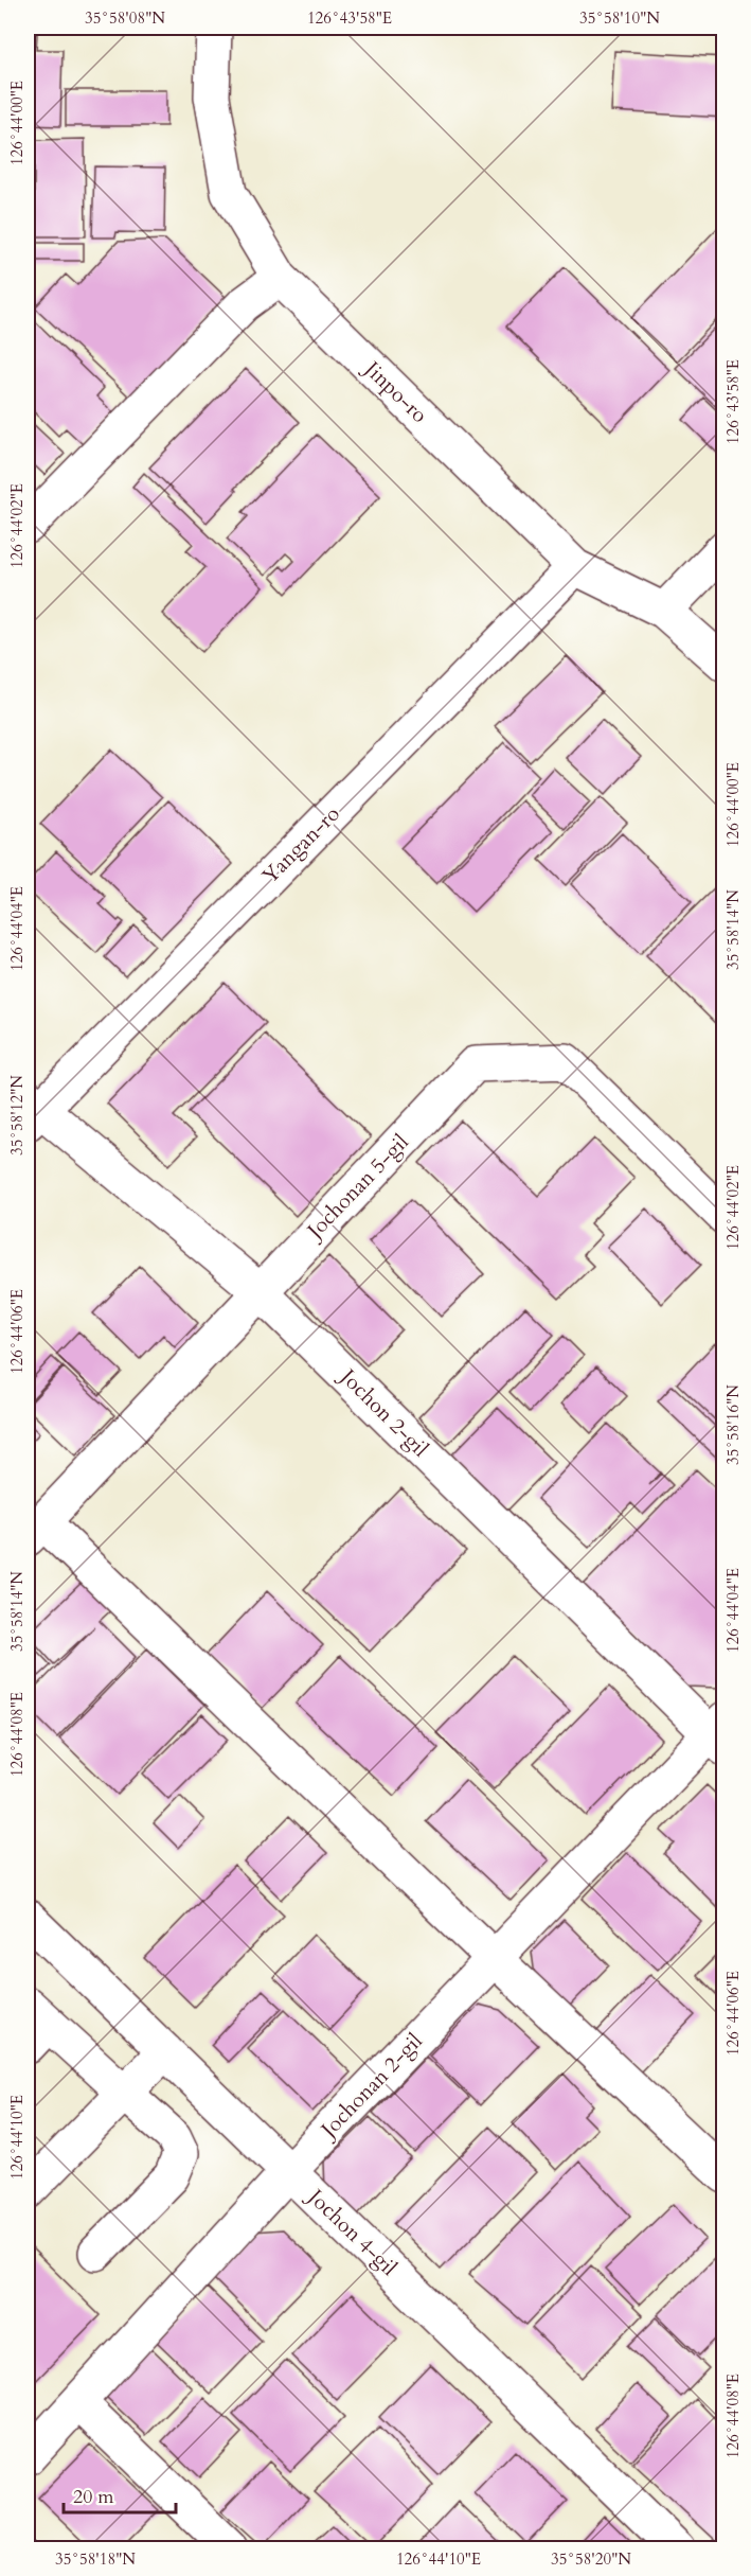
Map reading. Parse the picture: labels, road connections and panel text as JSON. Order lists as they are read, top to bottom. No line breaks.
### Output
{"streets":{"street":["Jinpo-ro","Yangan-ro","Jochonan 5-gil","Jochon 2-gil","Jochonan 2-gil","Jochon 4-gil"]},"crossings":[["Jinpo-ro","Yangan-ro"],["Yangan-ro","Jochon 2-gil"],["Jochonan 5-gil","Jochon 2-gil"],["Jochon 2-gil","Jochonan 2-gil"],["Jochonan 2-gil","Jochon 4-gil"]],"scale_bar":"20 m","coordinates":["35°58'08\"N","126°43'58\"E","35°58'10\"N","126°44'00\"E","126°44'02\"E","126°44'04\"E","35°58'14\"N","35°58'12\"N","126°44'06\"E","35°58'16\"N","126°44'08\"E","126°44'10\"E","35°58'18\"N","35°58'20\"N"]}
